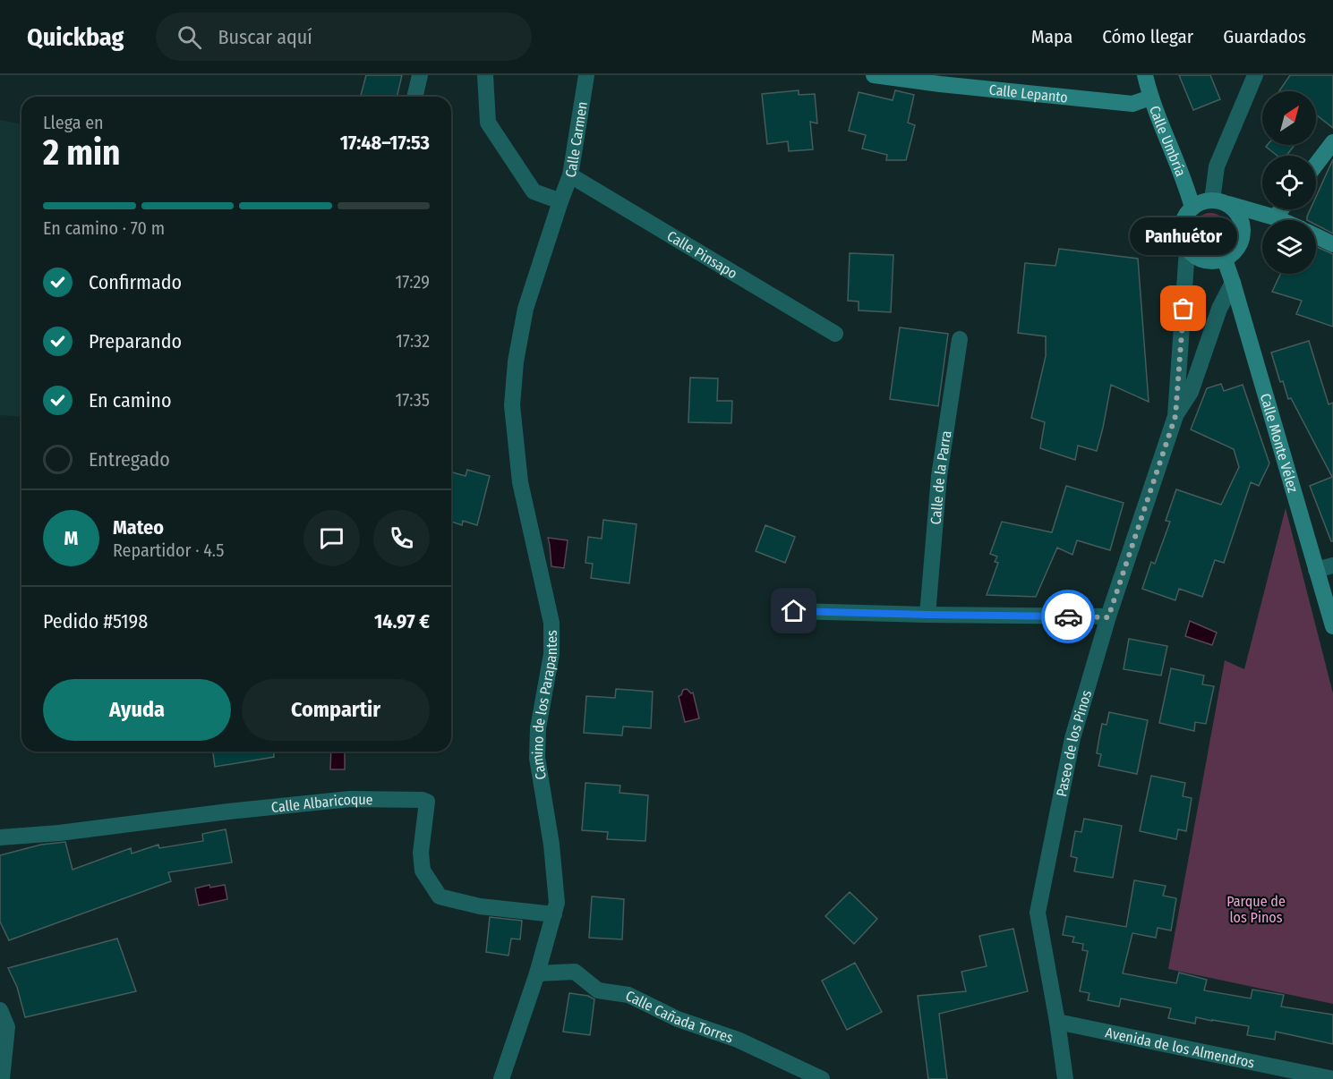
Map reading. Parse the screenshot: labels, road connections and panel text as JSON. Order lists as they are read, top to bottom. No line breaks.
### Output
{"streets":{"street":["Calle Lepanto","Calle Carmen","Calle Umbría","Calle Pinsapo","Calle Monte Vélez","Calle de la Parra","Camino de los Parapantes","Paseo de los Pinos","Calle Albaricoque","Calle Cañada Torres","Avenida de los Almendros"]},"crossings":[["Calle Lepanto","Calle Umbría"],["Calle Carmen","Calle Pinsapo"],["Calle Carmen","Camino de los Parapantes"],["Calle Umbría","Calle Monte Vélez"],["Calle Umbría","Paseo de los Pinos"],["Calle Monte Vélez","Paseo de los Pinos"],["Camino de los Parapantes","Calle Albaricoque"],["Camino de los Parapantes","Calle Cañada Torres"],["Paseo de los Pinos","Avenida de los Almendros"]],"parks":["Parque de los Pinos"],"places":["Panhuétor"],"north":"top right","page":{"header":"Quickbag","search":"Buscar aquí","nav":["Mapa","Cómo llegar","Guardados"],"heading":["2 min","Llega en","17:48–17:53"],"panel":["Mateo","Repartidor · 4.5","Pedido #5198","14.97 €"],"bar":"En camino · 70 m","bubble":"Panhuétor","list":[["Confirmado","17:29"],["Preparando","17:32"],["En camino","17:35"],"Entregado"],"round":"M","buttons":["Ayuda","Compartir"]}}
